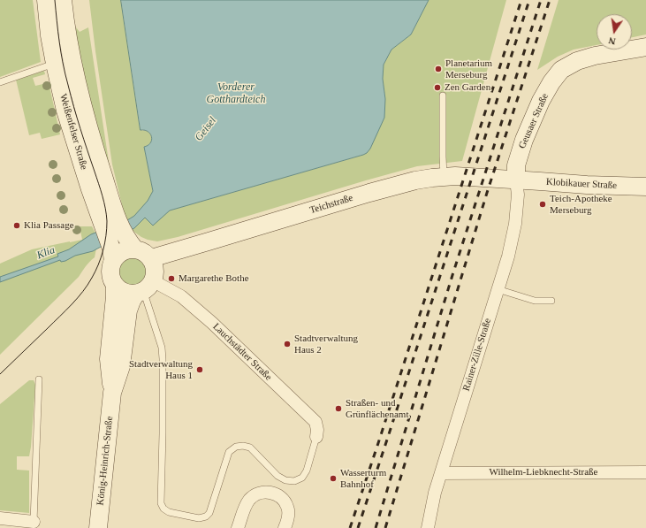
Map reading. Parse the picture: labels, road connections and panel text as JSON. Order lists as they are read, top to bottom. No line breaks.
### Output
{"streets":{"main road":["Geusaer Straße","Weißenfelser Straße","Klobikauer Straße","Teichstraße","König-Heinrich-Straße"],"street":["Lauchstädter Straße","Rainer-Zille-Straße","Wilhelm-Liebknecht-Straße"]},"crossings":[["Geusaer Straße","Klobikauer Straße"],["Geusaer Straße","Teichstraße"],["Geusaer Straße","Rainer-Zille-Straße"],["Weißenfelser Straße","Teichstraße"],["Weißenfelser Straße","Lauchstädter Straße"],["Weißenfelser Straße","König-Heinrich-Straße"],["Klobikauer Straße","Teichstraße"],["Klobikauer Straße","Rainer-Zille-Straße"],["Teichstraße","Lauchstädter Straße"],["Teichstraße","Rainer-Zille-Straße"],["Teichstraße","König-Heinrich-Straße"],["Lauchstädter Straße","König-Heinrich-Straße"],["Rainer-Zille-Straße","Wilhelm-Liebknecht-Straße"]],"water":["Vorderer Gotthardteich","Geisel","Klia"],"places":["Planetarium Merseburg","Zen Garden","Teich-Apotheke Merseburg","Klia Passage","Margarethe Bothe","Stadtverwaltung Haus 2","Stadtverwaltung Haus 1","Straßen- und Grünflächenamt","Wasserturm Bahnhof"],"north":"bottom"}
